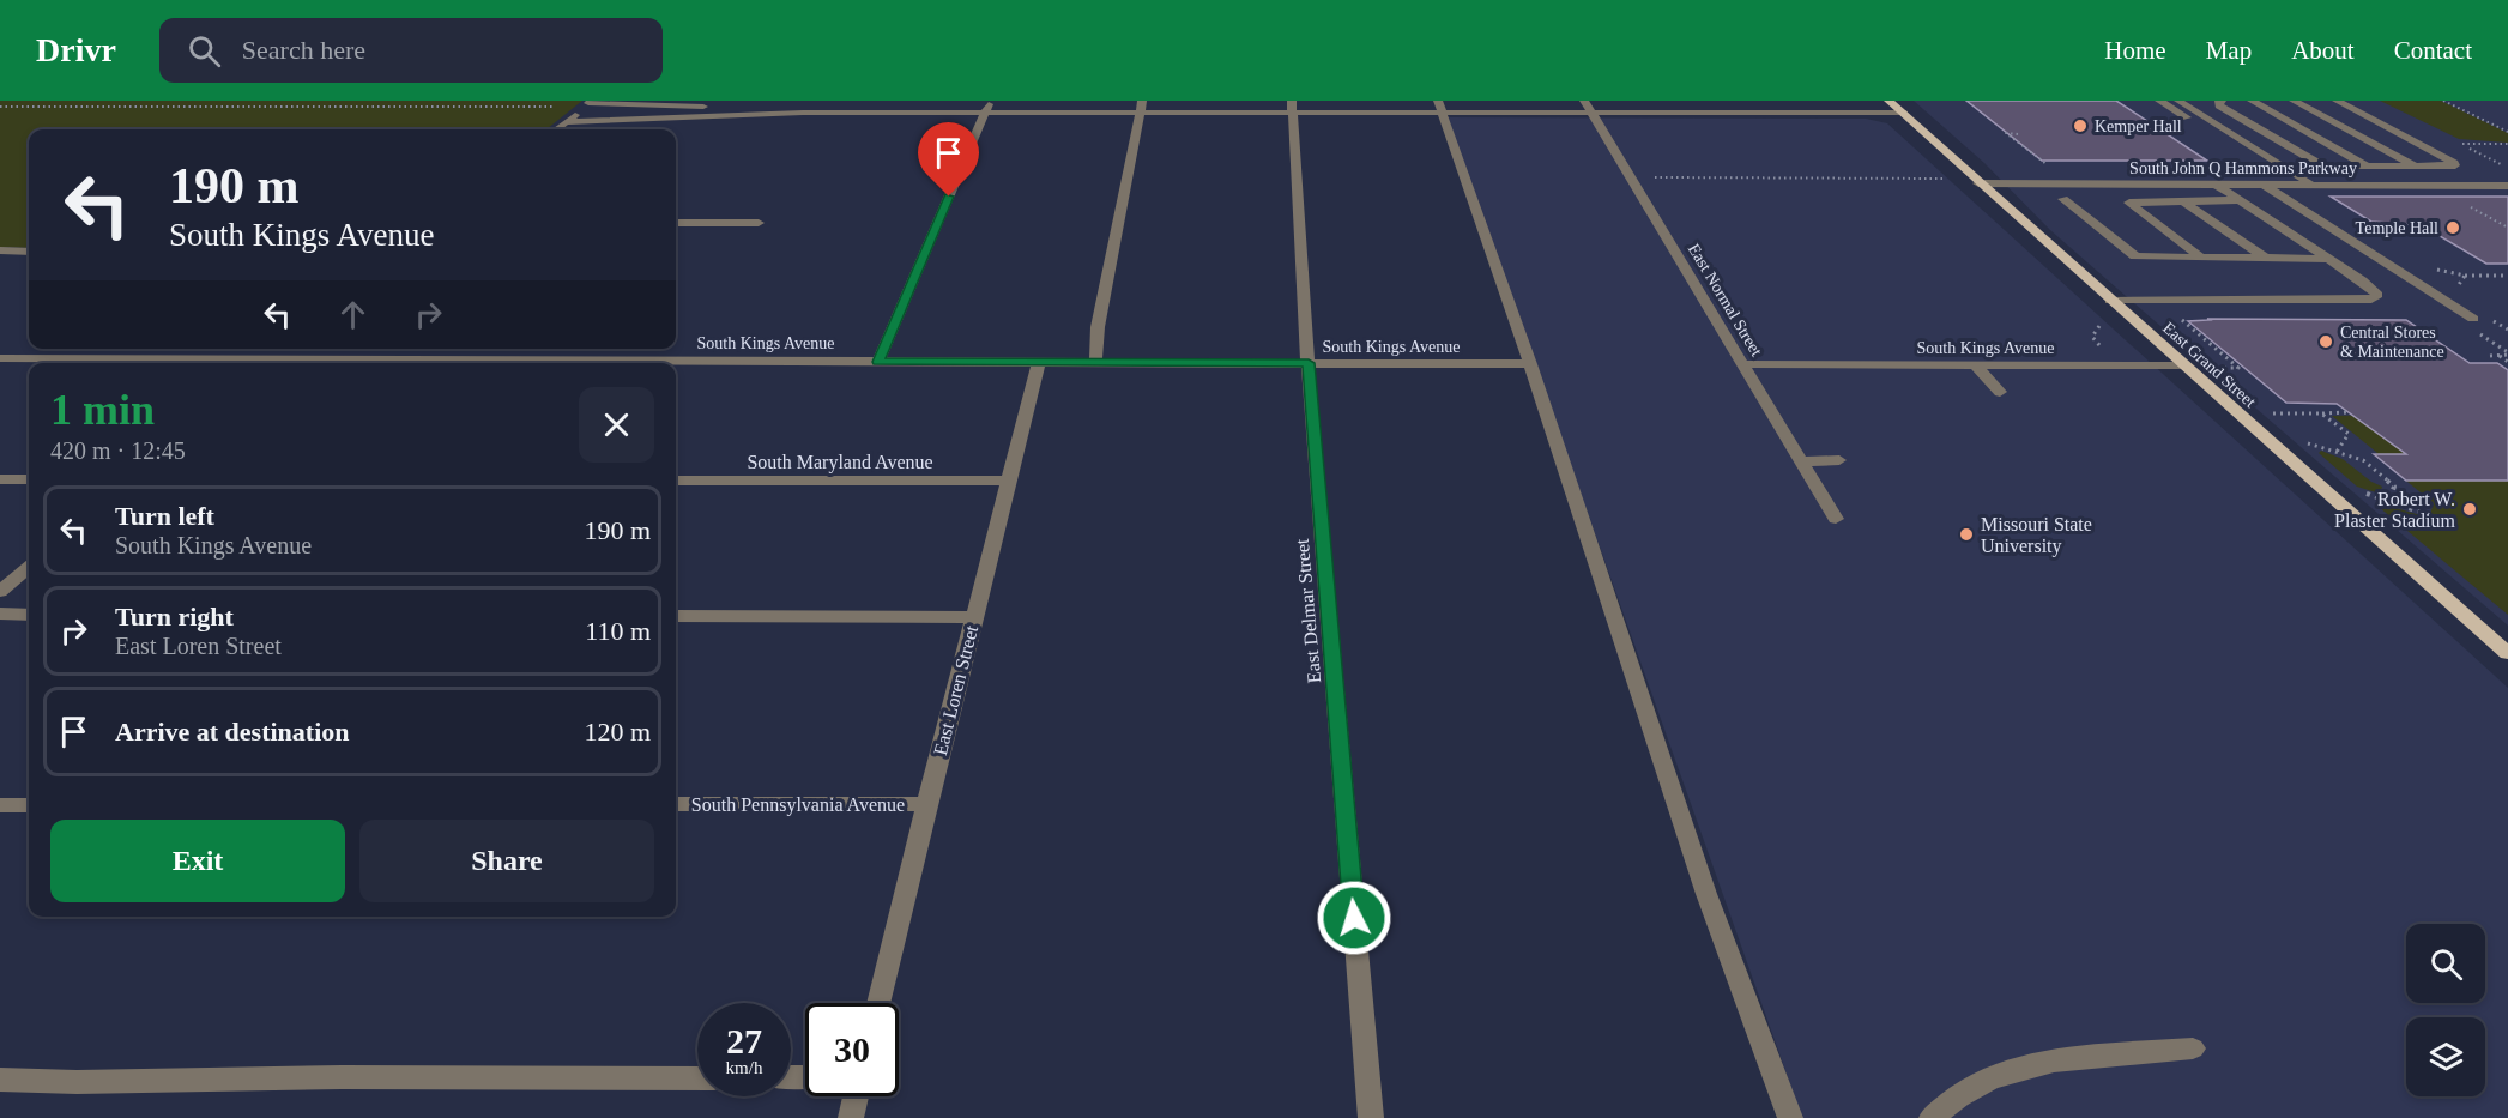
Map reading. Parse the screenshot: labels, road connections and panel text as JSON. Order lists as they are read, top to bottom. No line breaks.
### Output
{"streets":{"main road":["East Grand Street"],"street":["South John Q Hammons Parkway","East Normal Street","South Kings Avenue","South Maryland Avenue","East Delmar Street","East Loren Street","South Pennsylvania Avenue"]},"crossings":[["South John Q Hammons Parkway","East Grand Street"],["East Normal Street","South Kings Avenue"],["South Kings Avenue","East Grand Street"],["South Kings Avenue","East Delmar Street"],["South Kings Avenue","East Loren Street"],["South Maryland Avenue","East Loren Street"],["East Loren Street","South Pennsylvania Avenue"]],"places":["Kemper Hall","Temple Hall","Central Stores & Maintenance","Robert W. Plaster Stadium","Missouri State University"],"page":{"header":"Drivr","search":"Search here","nav":["Home","Map","About","Contact"],"turn":["190 m","South Kings Avenue"],"heading":["1 min","420 m · 12:45"],"list":[{"name":"Turn left","note":"South Kings Avenue","value":"190 m"},{"name":"Turn right","note":"East Loren Street","value":"110 m"},{"name":"Arrive at destination","value":"120 m"}],"buttons":["Exit","Share"],"speed":"27 km/h","limit":"30"}}
